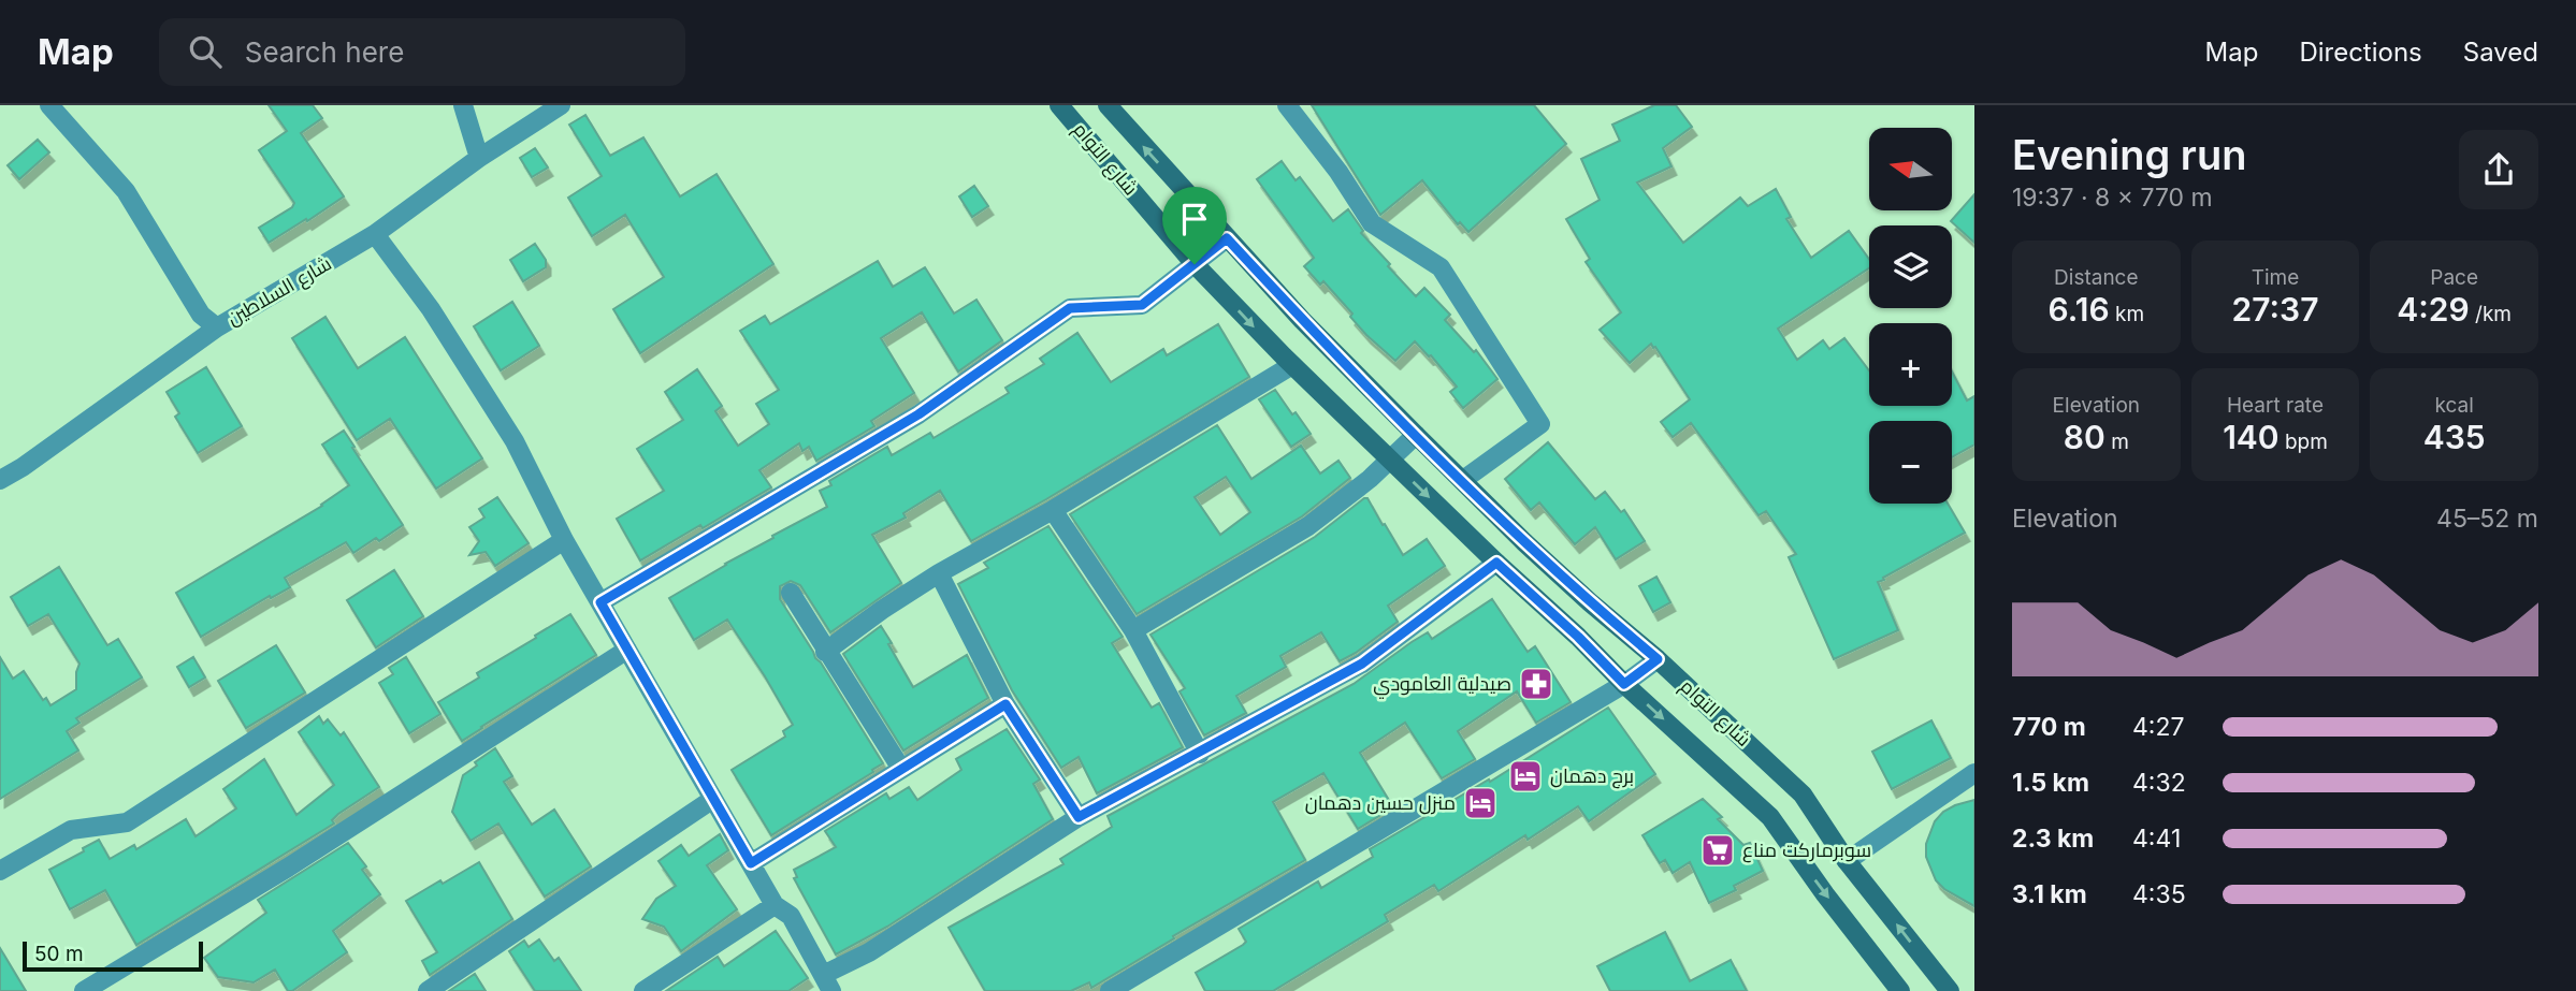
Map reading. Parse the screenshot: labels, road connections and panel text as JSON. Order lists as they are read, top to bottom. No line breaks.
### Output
{"streets":{"main road":["شارع التوام"],"street":["شارع السلاطين"]},"places":{"pharmacy":["صيدلية العامودي"],"hotel":["برج دهمان","منزل حسين دهمان"],"supermarket":["سوبرماركت مناع"]},"scale_bar":"50 m","north":"left","page":{"header":"Map","search":"Search here","nav":["Map","Directions","Saved"],"heading":["Evening run","19:37 · 8 × 770 m"],"map_buttons":["+","−"],"stats":[["Distance","6.16 km"],["Time","27:37"],["Pace","4:29 /km"],["Elevation","80 m"],["Heart rate","140 bpm"],["kcal","435"]],"chart":["Elevation","45–52 m"],"list":[{"name":"770 m","note":"4:27"},{"name":"1.5 km","note":"4:32"},{"name":"2.3 km","note":"4:41"},{"name":"3.1 km","note":"4:35"}],"scale":"50 m"}}
